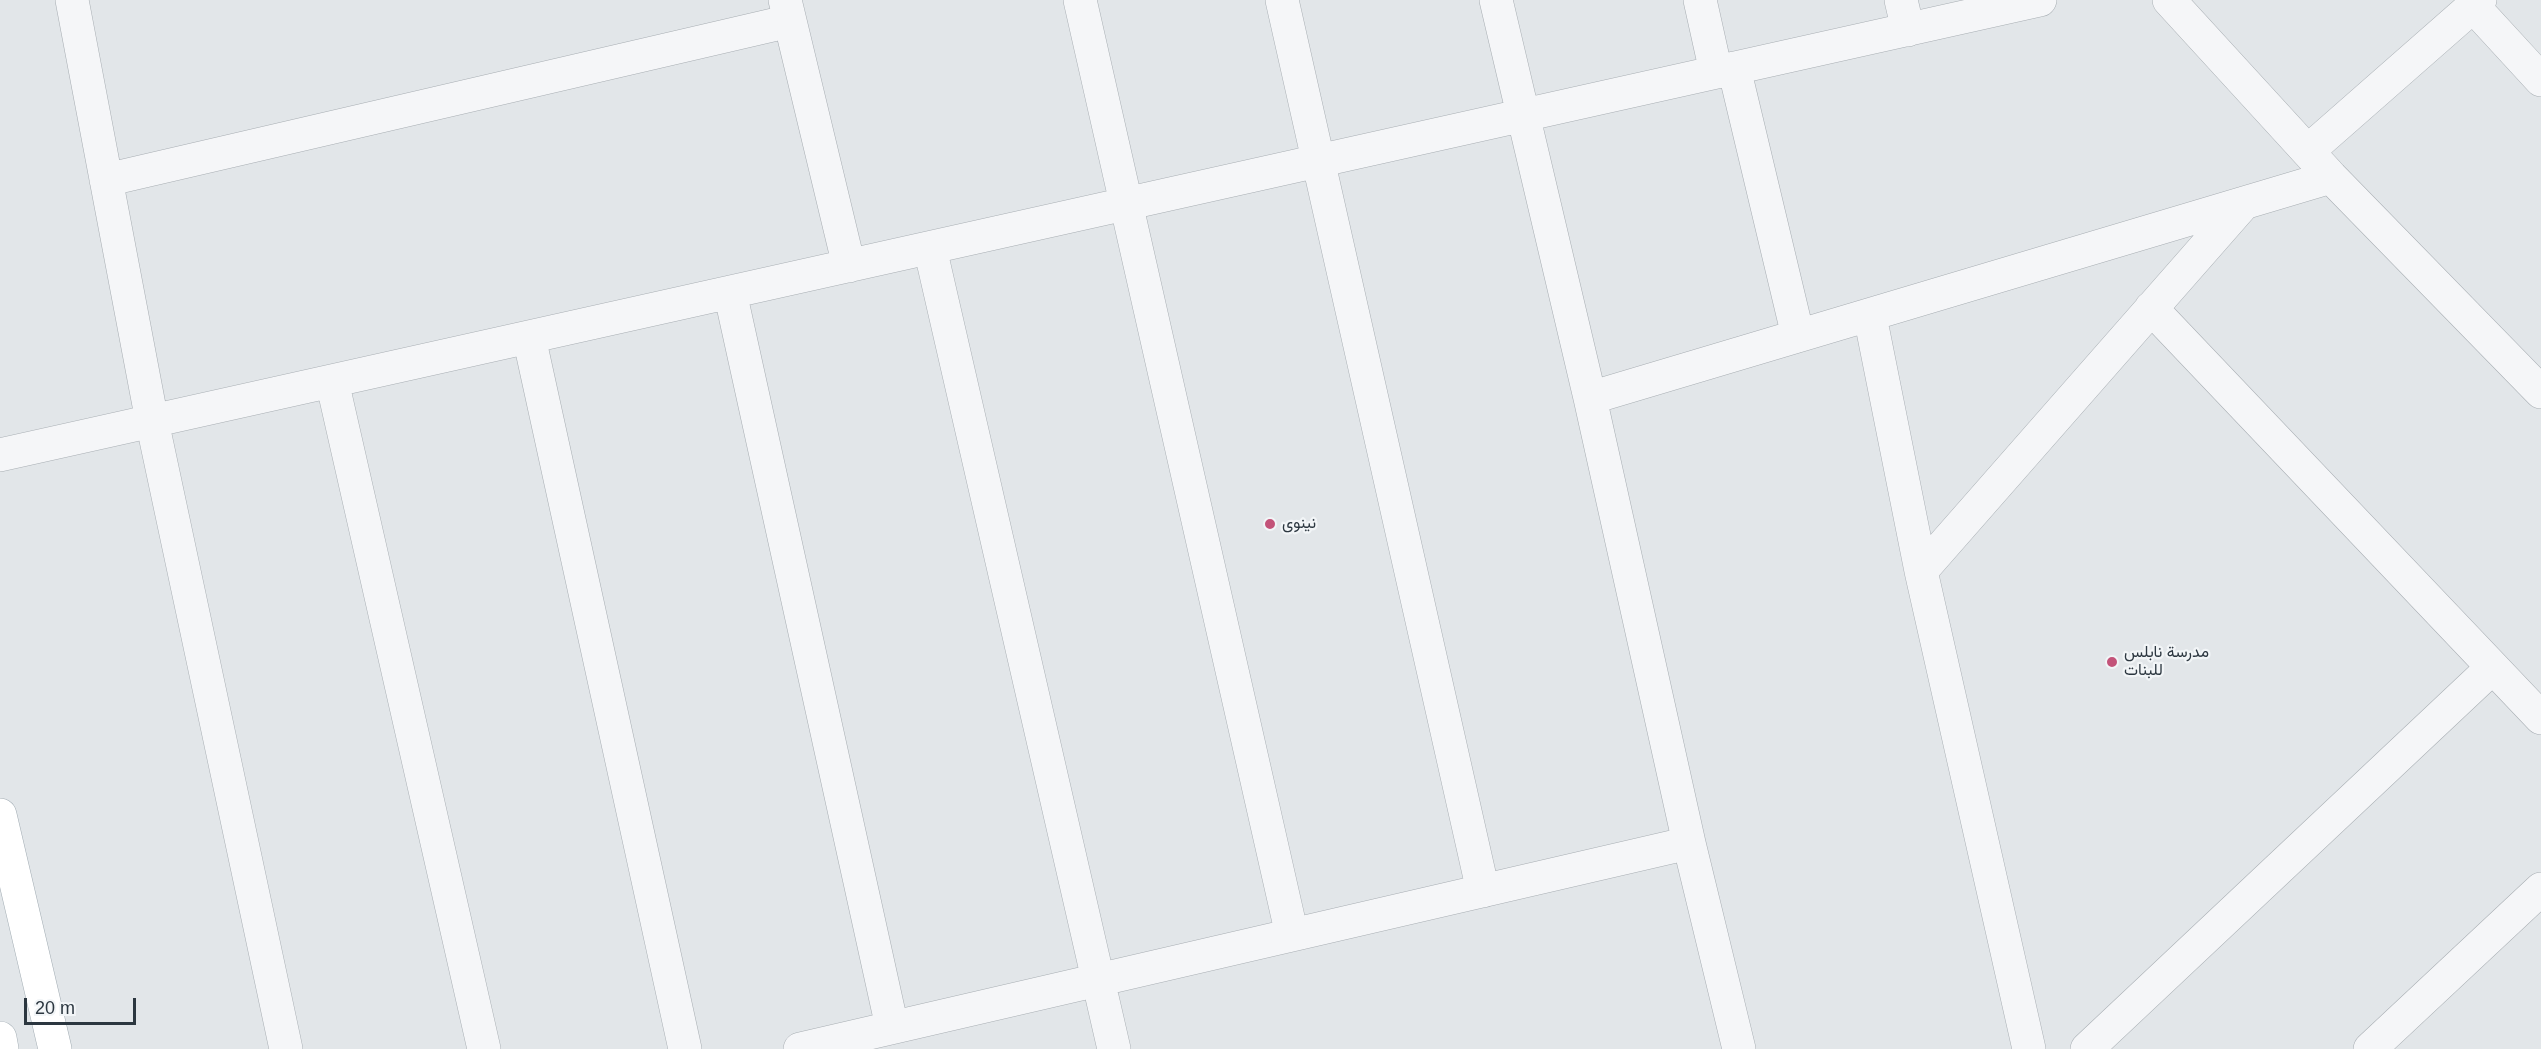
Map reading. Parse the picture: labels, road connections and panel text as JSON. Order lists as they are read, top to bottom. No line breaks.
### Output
{"places":["نينوى","مدرسة نابلس للبنات"],"scale_bar":"20 m"}
